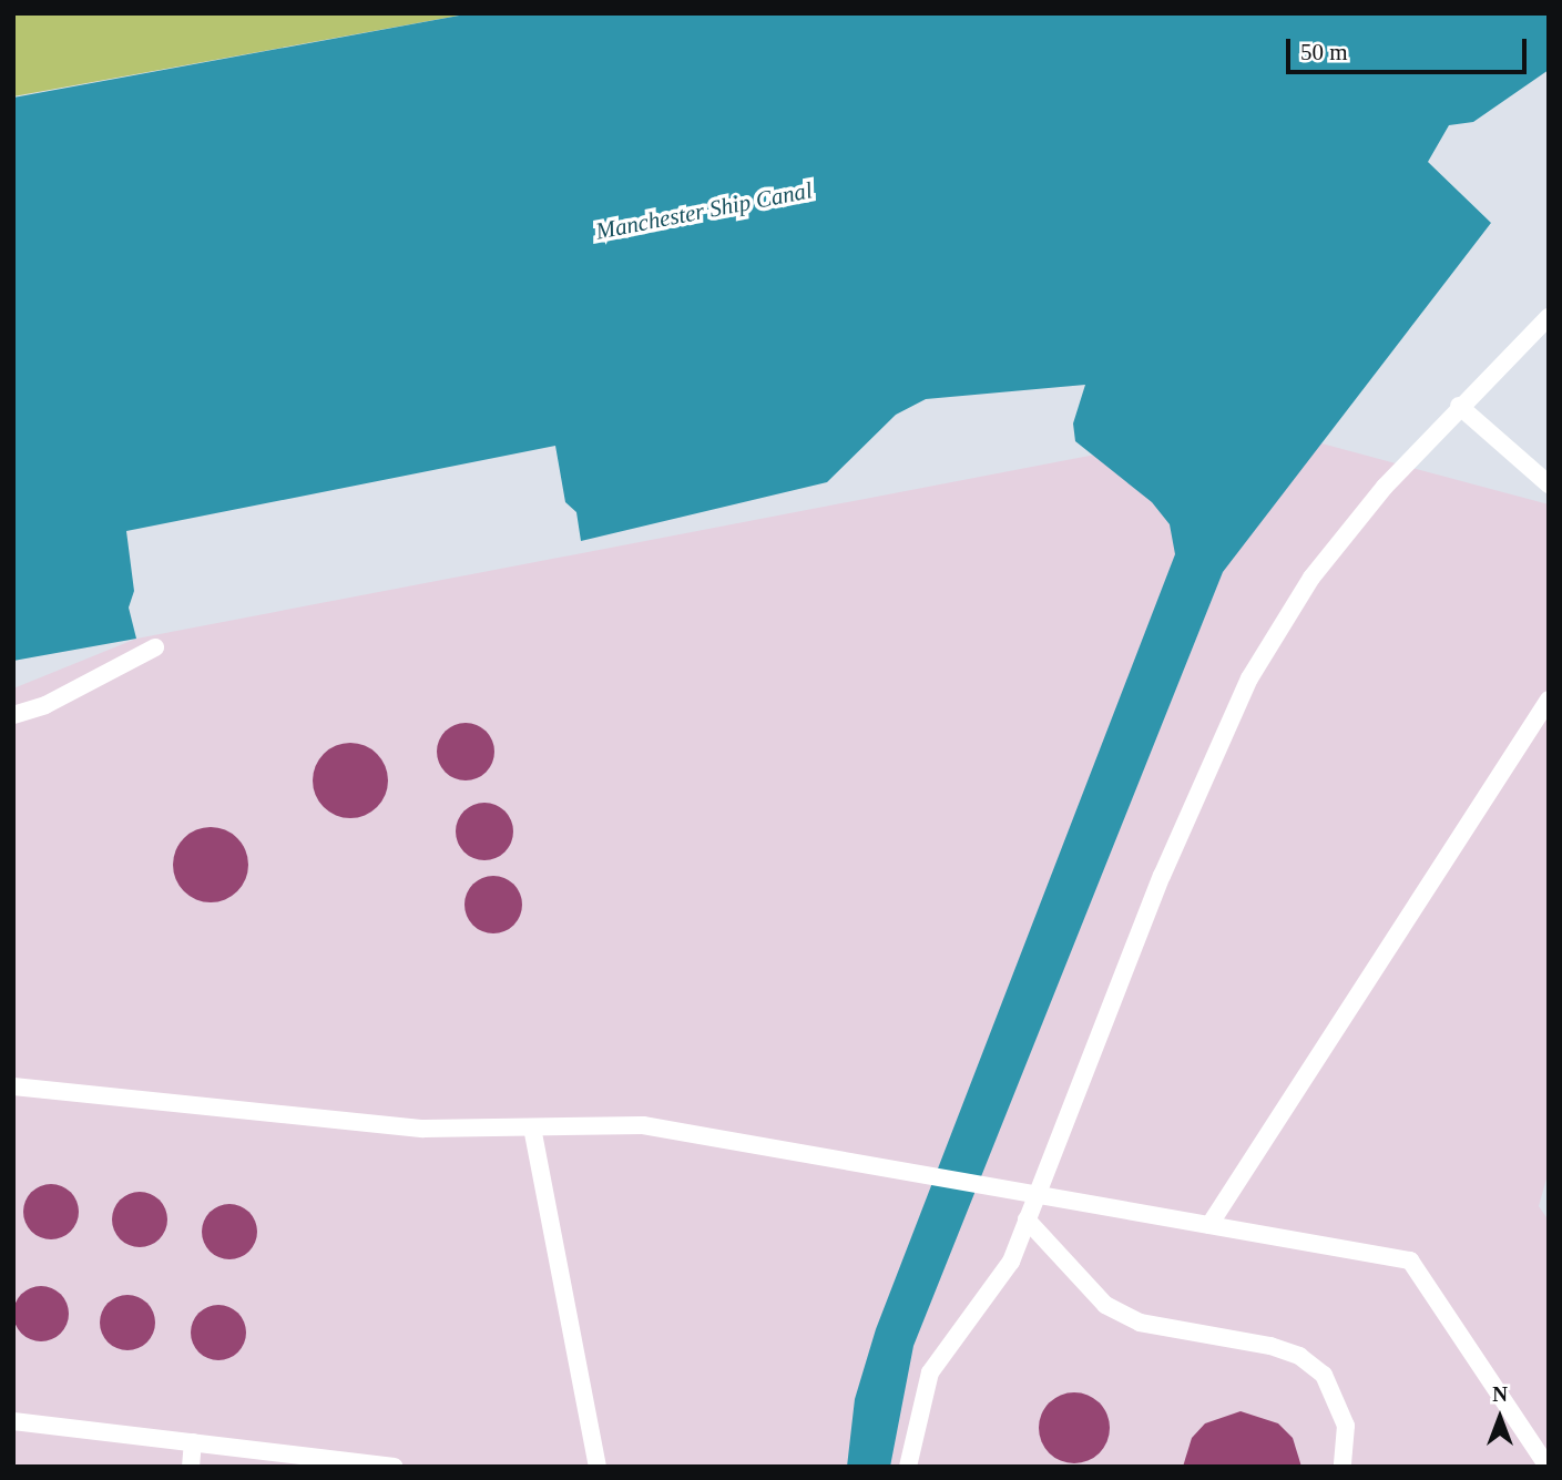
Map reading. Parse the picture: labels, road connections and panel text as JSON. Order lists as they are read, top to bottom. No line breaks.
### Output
{"water":["Manchester Ship Canal"],"scale_bar":"50 m","north":"top"}
